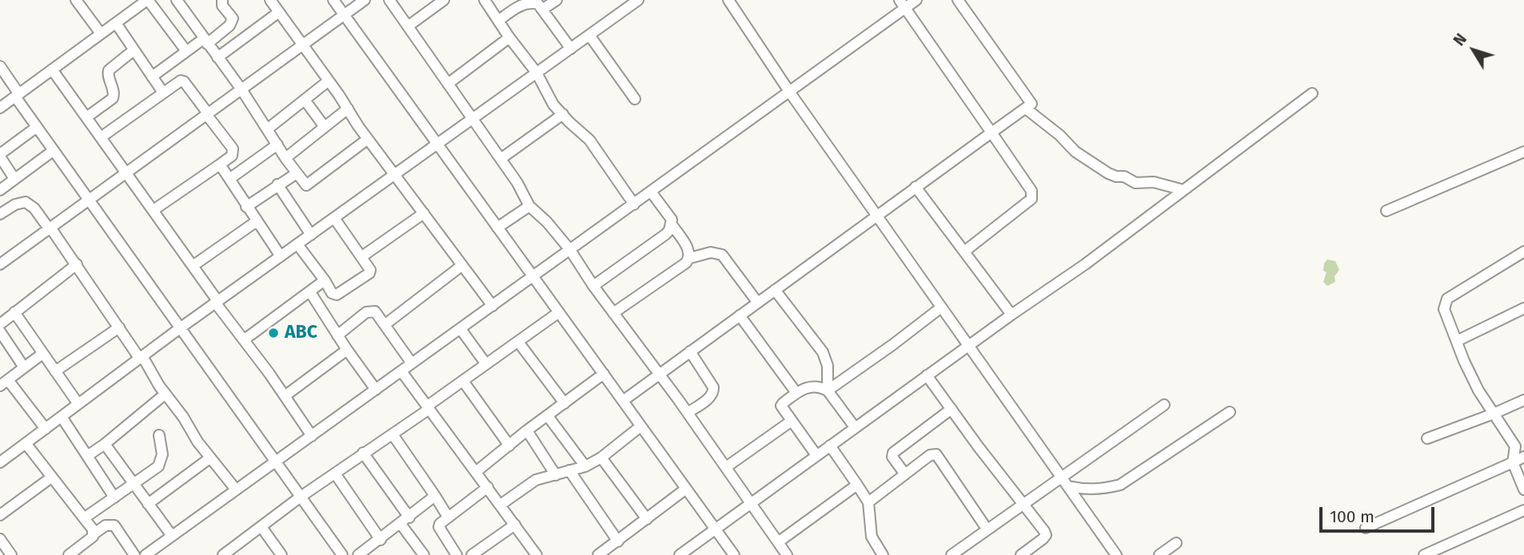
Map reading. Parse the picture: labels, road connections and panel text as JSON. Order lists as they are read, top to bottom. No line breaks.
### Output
{"places":["ABC"],"scale_bar":"100 m","north":"top left"}
